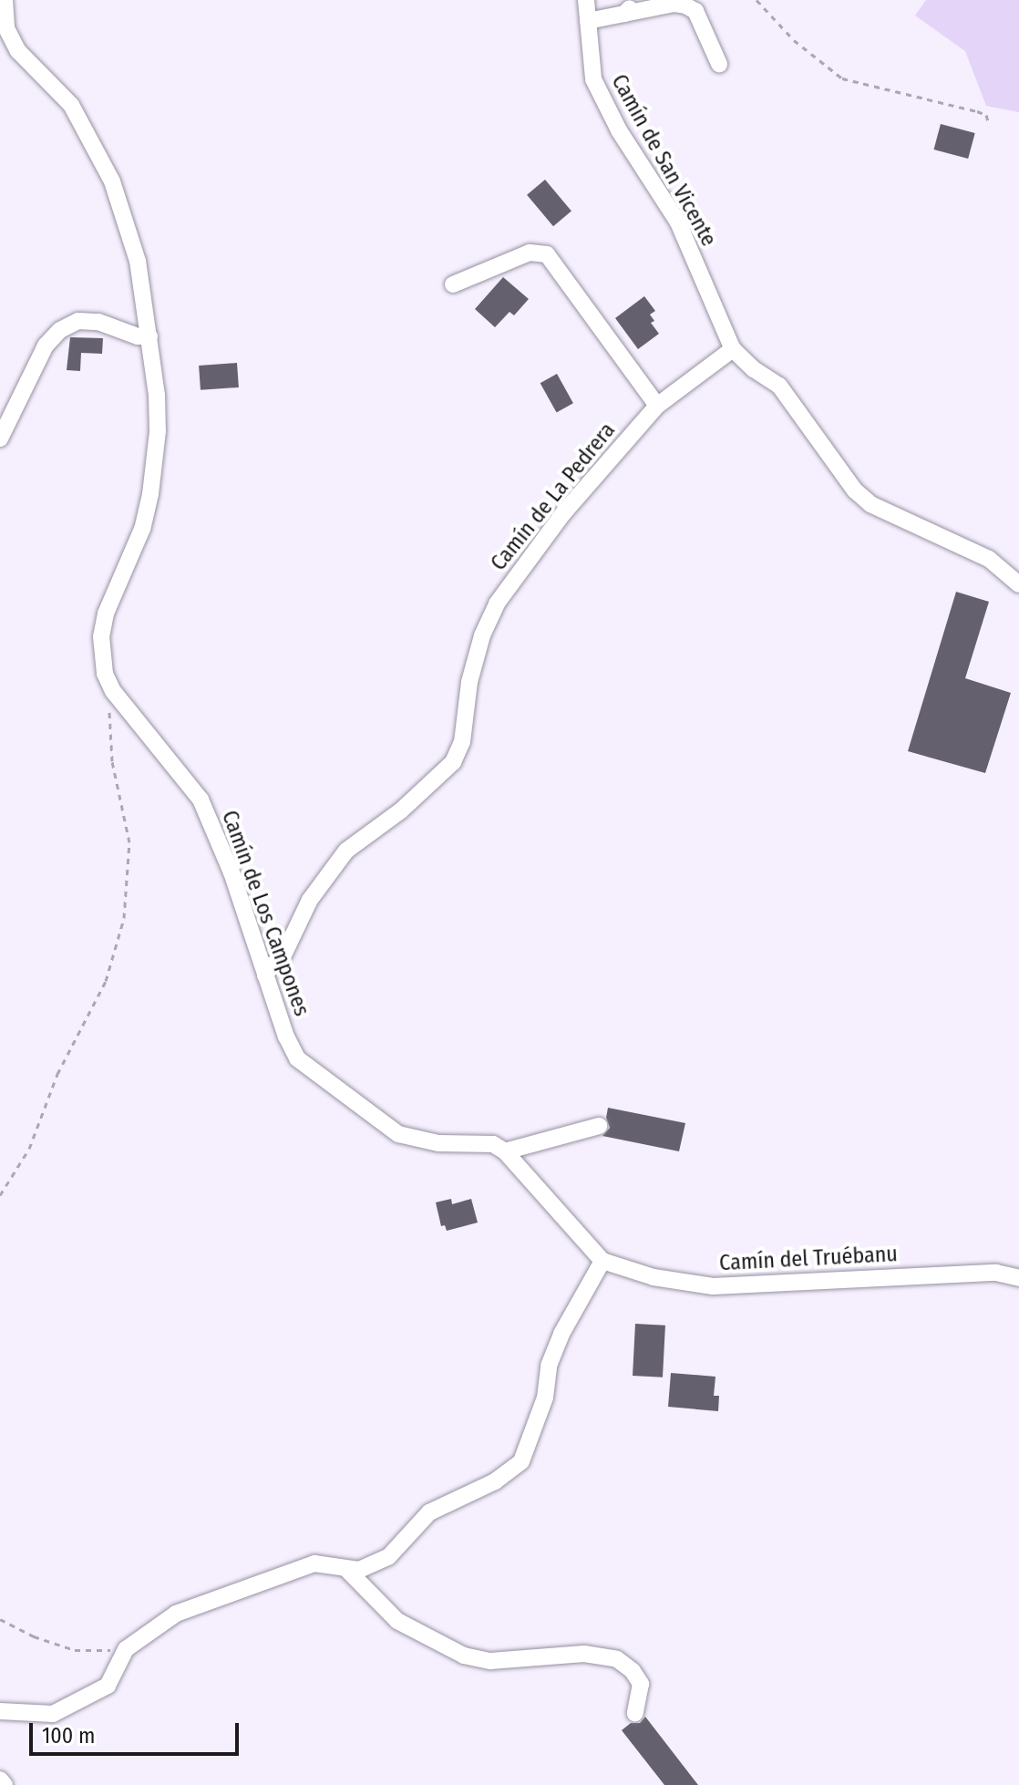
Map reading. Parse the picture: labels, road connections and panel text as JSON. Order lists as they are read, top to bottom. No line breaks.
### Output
{"streets":{"street":["Camín de San Vicente","Camín de La Pedrera","Camín de Los Campones","Camín del Truébanu"]},"crossings":[["Camín de San Vicente","Camín de La Pedrera"],["Camín de La Pedrera","Camín de Los Campones"]],"scale_bar":"100 m"}
